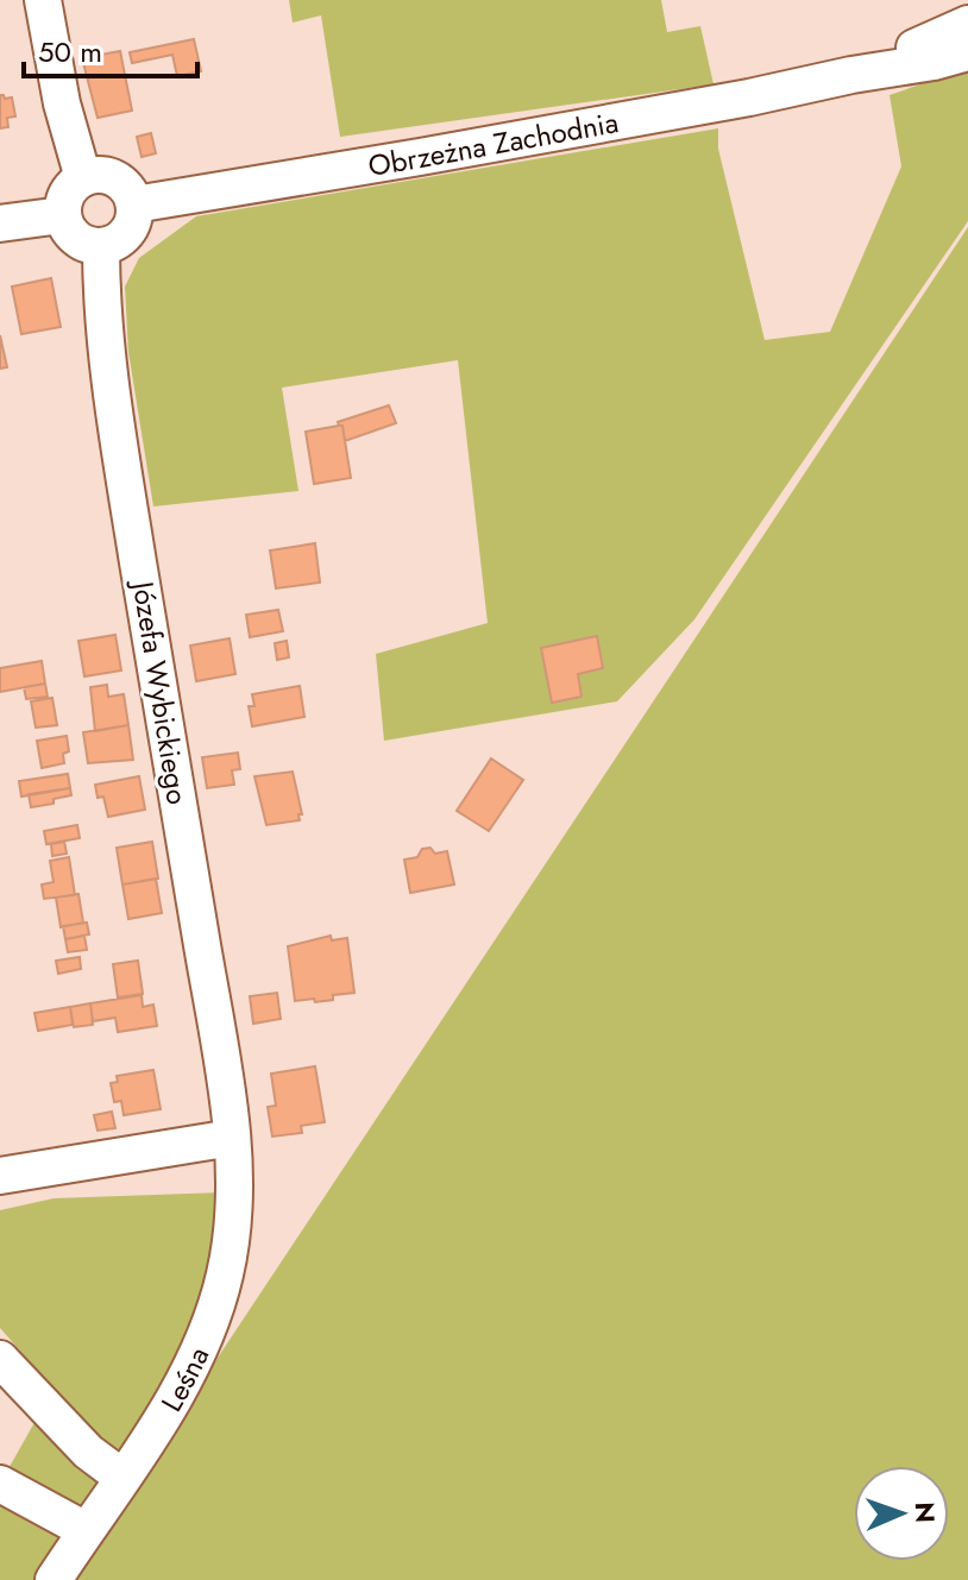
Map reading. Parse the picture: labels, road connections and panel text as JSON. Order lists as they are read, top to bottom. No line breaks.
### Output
{"streets":{"street":["Obrzeżna Zachodnia","Józefa Wybickiego","Leśna"]},"crossings":[["Obrzeżna Zachodnia","Józefa Wybickiego"],["Józefa Wybickiego","Leśna"]],"scale_bar":"50 m","north":"right"}
